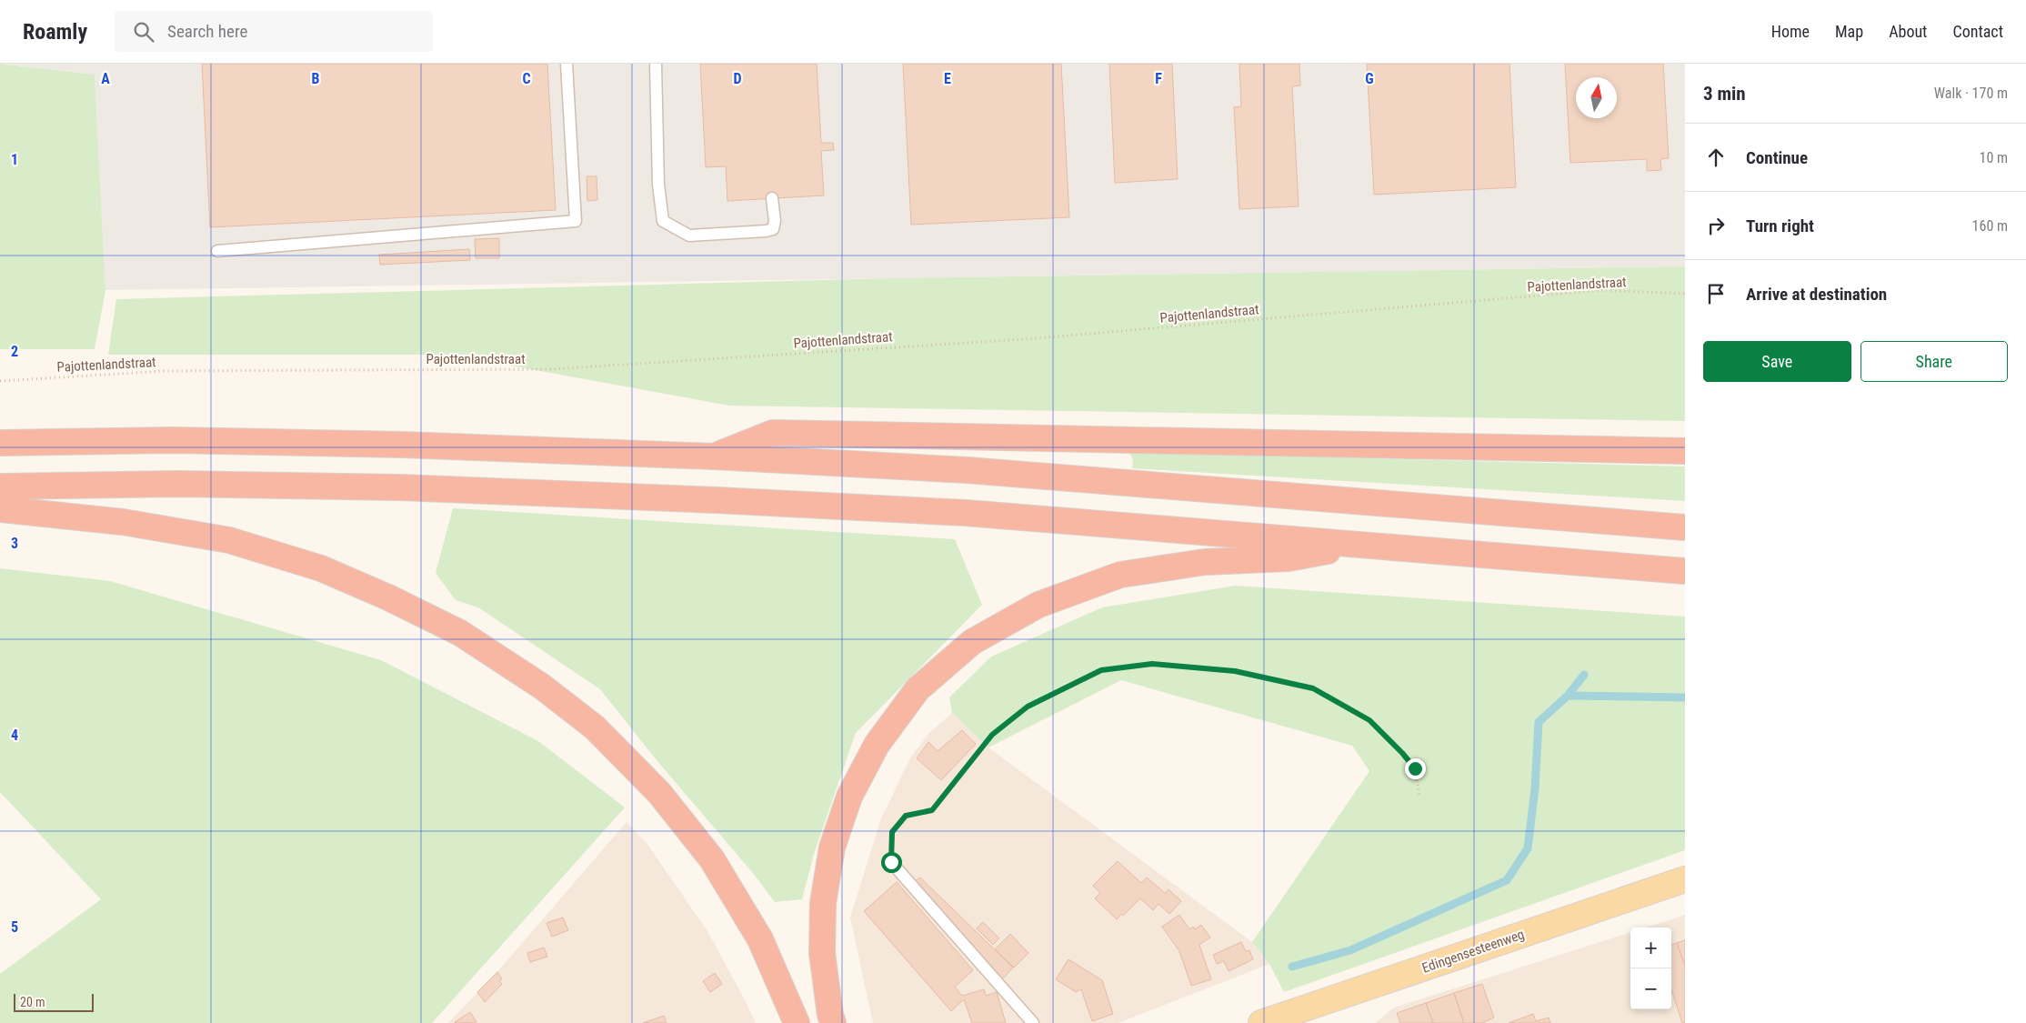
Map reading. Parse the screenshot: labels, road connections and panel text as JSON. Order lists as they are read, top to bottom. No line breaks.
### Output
{"streets":{"main road":["Edingensesteenweg"],"path":["Pajottenlandstraat"]},"scale_bar":"20 m","north":"top","page":{"header":"Roamly","search":"Search here","nav":["Home","Map","About","Contact"],"heading":["3 min","Walk · 170 m"],"list":[["Continue","10 m"],["Turn right","160 m"],"Arrive at destination"],"buttons":["Save","Share"],"map_buttons":["+","−"],"scale":"20 m"},"grid":{"columns":["A","B","C","D","E","F","G"],"rows":["1","2","3","4","5"]}}
